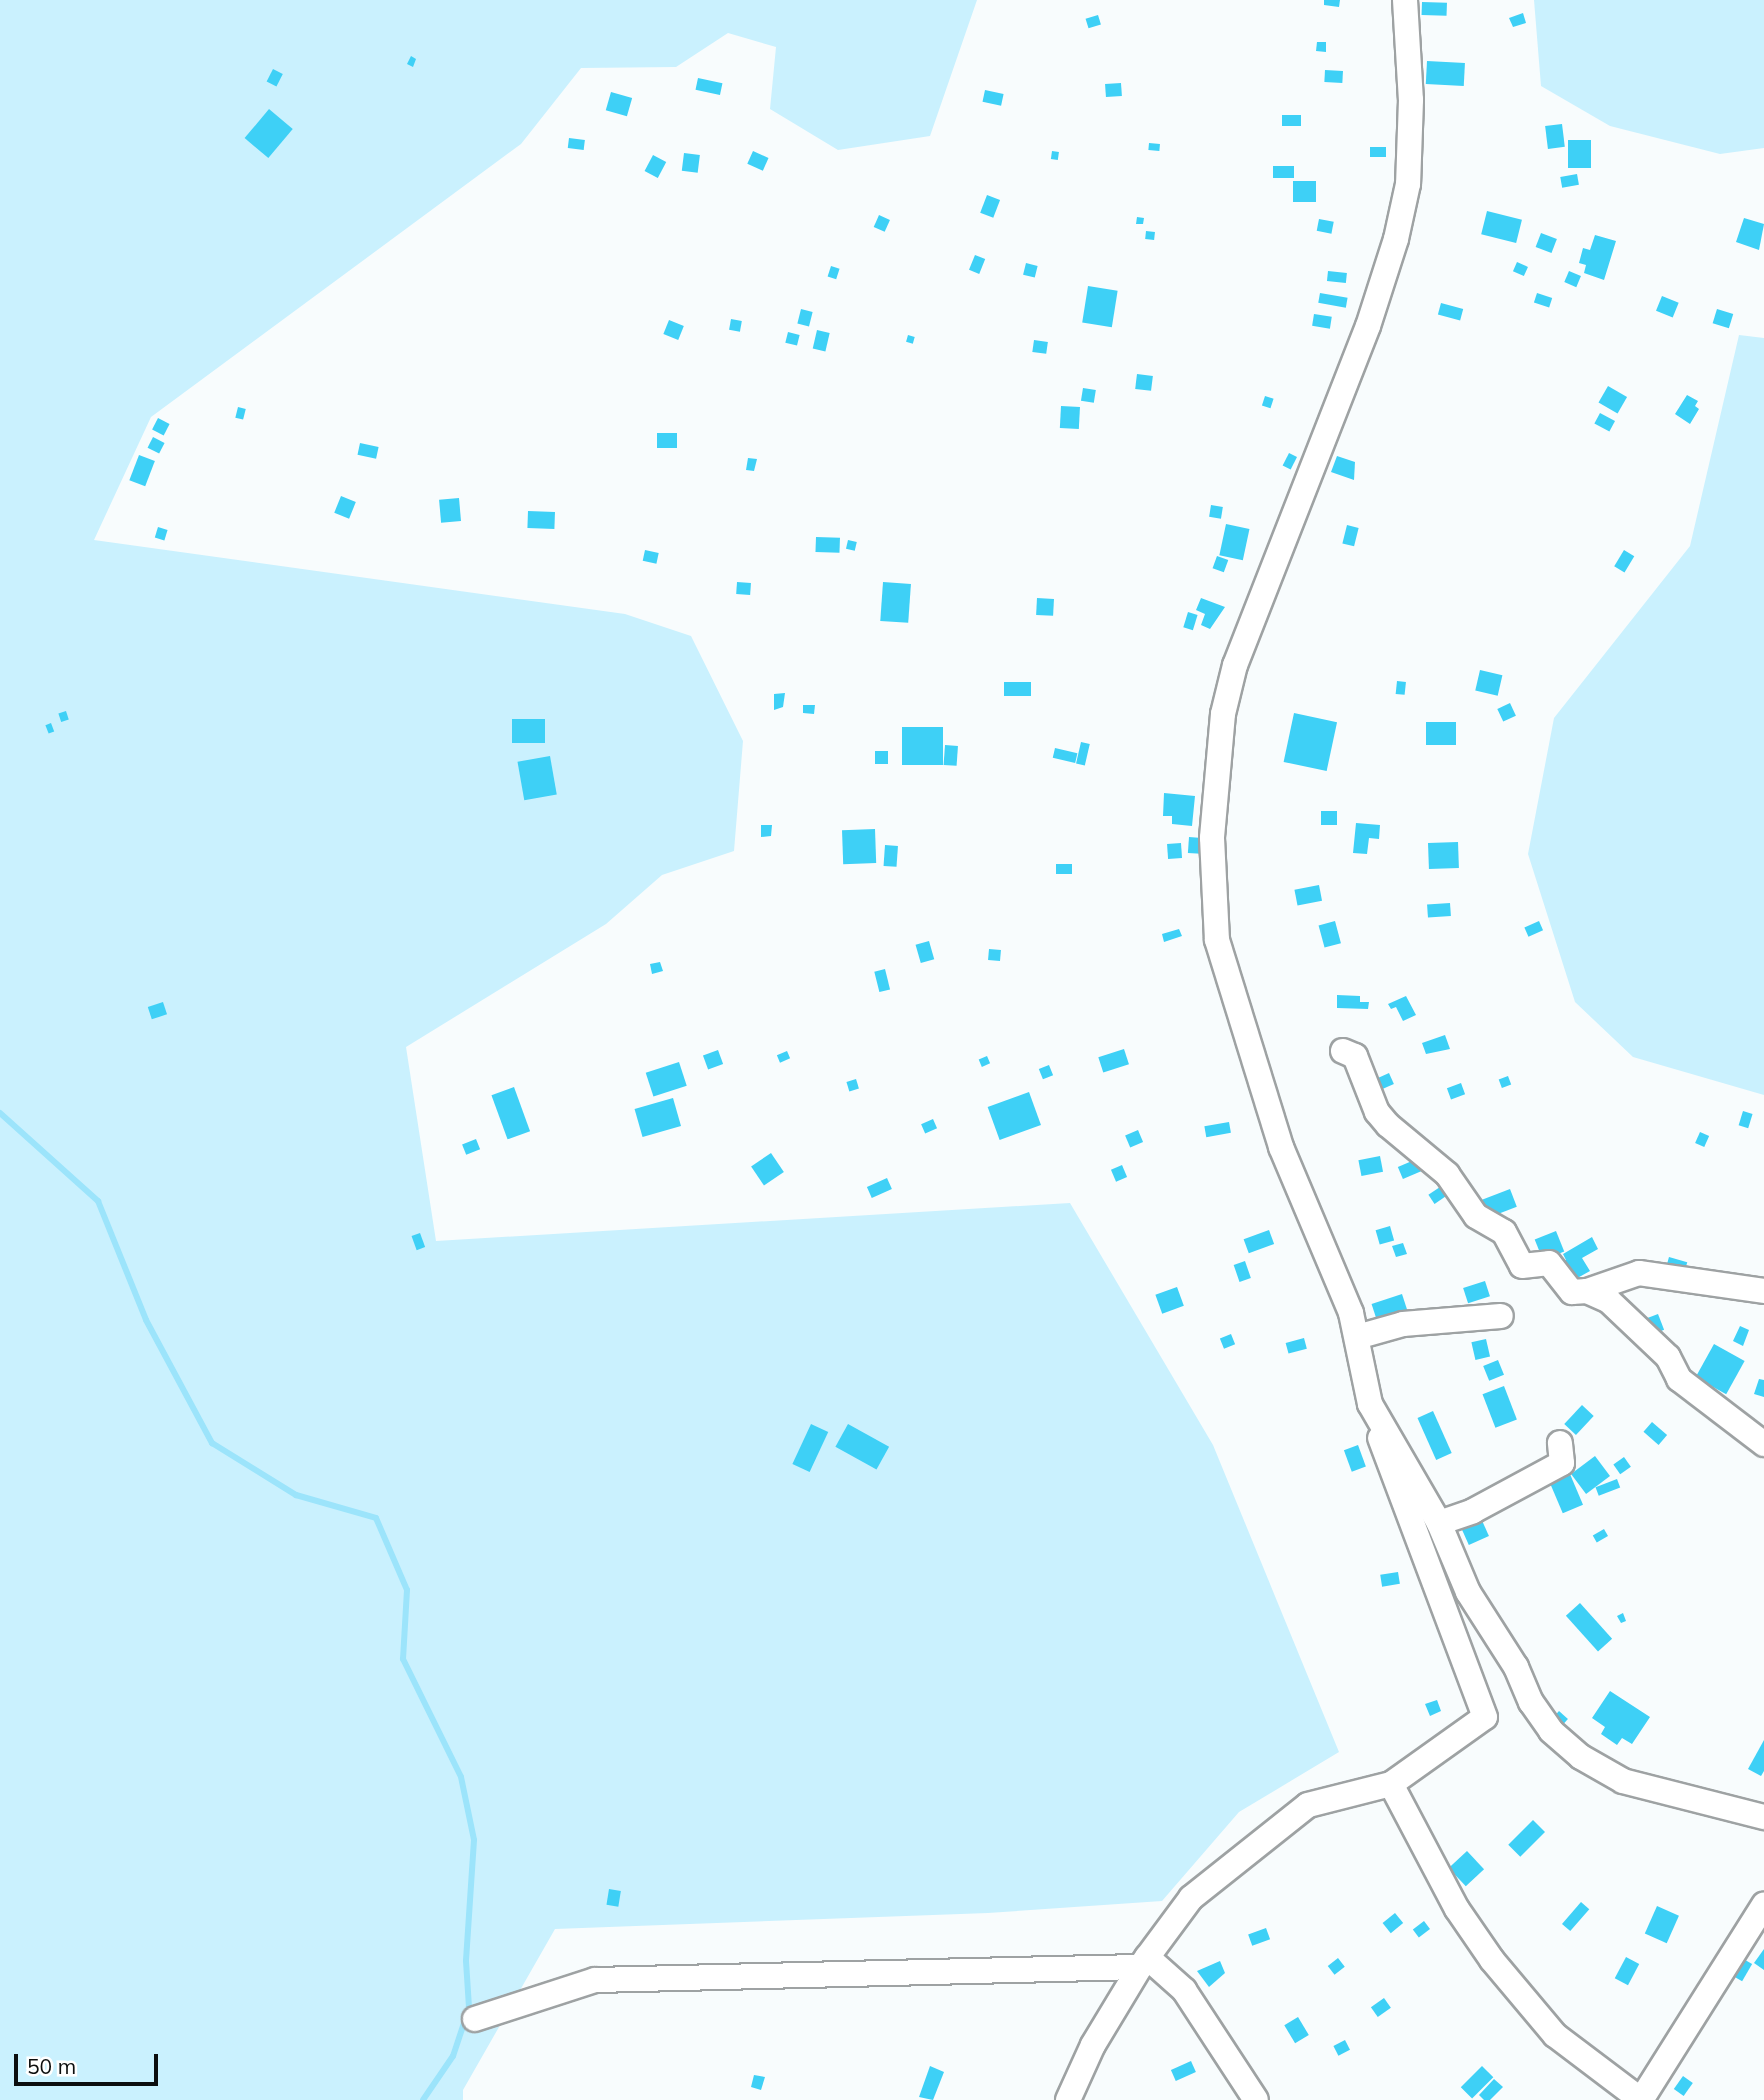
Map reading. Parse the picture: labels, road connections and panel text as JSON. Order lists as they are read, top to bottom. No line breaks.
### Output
{"scale_bar":"50 m"}
